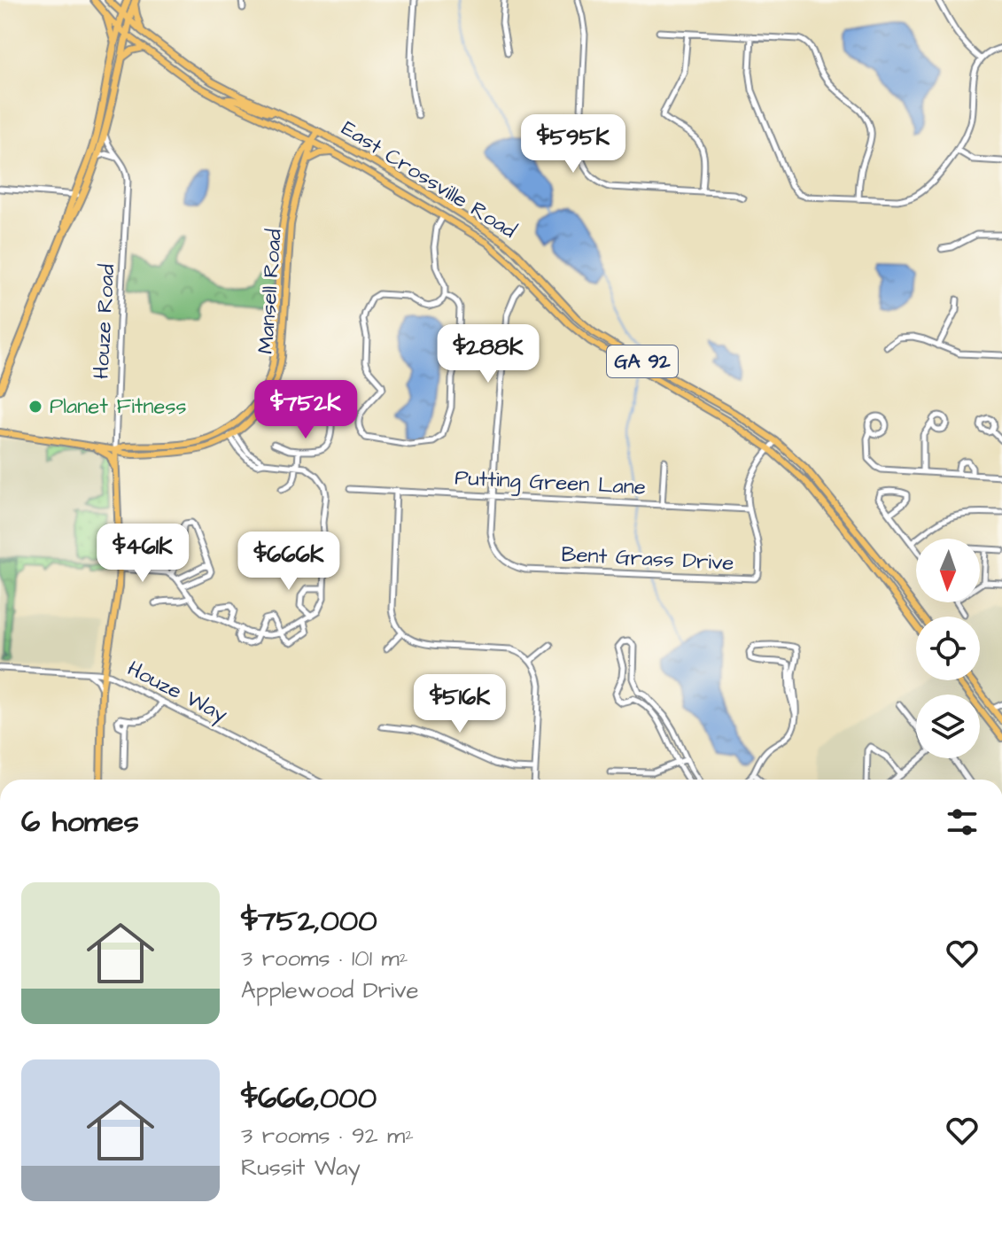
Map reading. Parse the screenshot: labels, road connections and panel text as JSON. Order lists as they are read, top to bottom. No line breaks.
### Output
{"streets":{"main road":["East Crossville Road","Mansell Road","Houze Road","GA 92"],"street":["Putting Green Lane","Bent Grass Drive","Houze Way"]},"crossings":[["East Crossville Road","Mansell Road"],["East Crossville Road","GA 92"],["East Crossville Road","Bent Grass Drive"],["Mansell Road","Houze Road"],["Houze Road","Houze Way"],["Putting Green Lane","Bent Grass Drive"]],"places":["Planet Fitness"],"north":"bottom","page":{"price":["$595K","$288K","$752K","$461K","$666K","$516K"],"heading":"6 homes","list":[{"name":"$752,000","note":"3 rooms · 101 m² · Applewood Drive"},{"name":"$666,000","note":"3 rooms · 92 m² · Russit Way"}]}}
